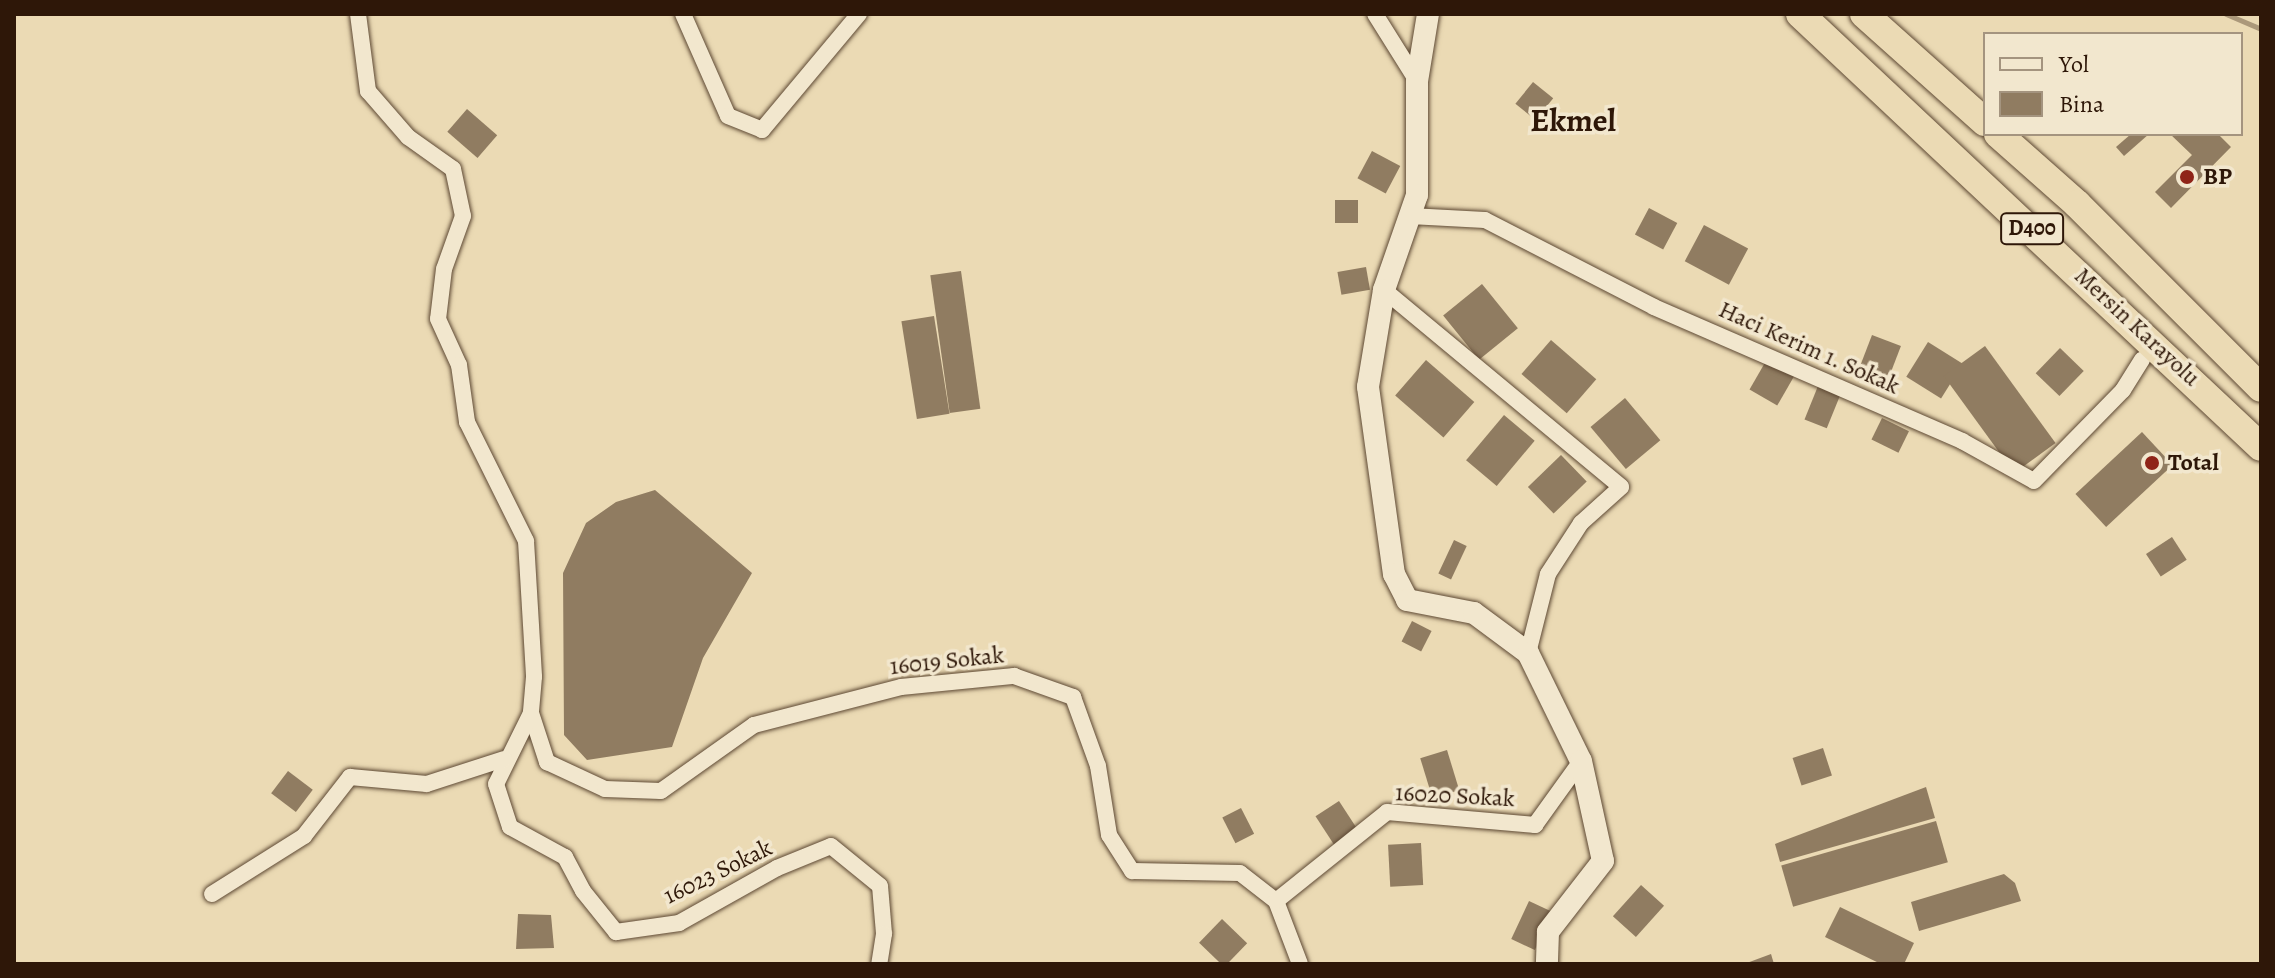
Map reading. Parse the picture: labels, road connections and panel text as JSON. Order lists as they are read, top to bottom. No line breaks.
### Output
{"streets":{"highway":["D400","Mersin Karayolu"],"street":["Haci Kerim 1. Sokak","16019 Sokak","16020 Sokak","16023 Sokak"]},"crossings":[["16019 Sokak","16020 Sokak"],["16019 Sokak","16023 Sokak"]],"districts":["Ekmel"],"places":["BP","Total"],"legend":["Yol","Bina"]}
